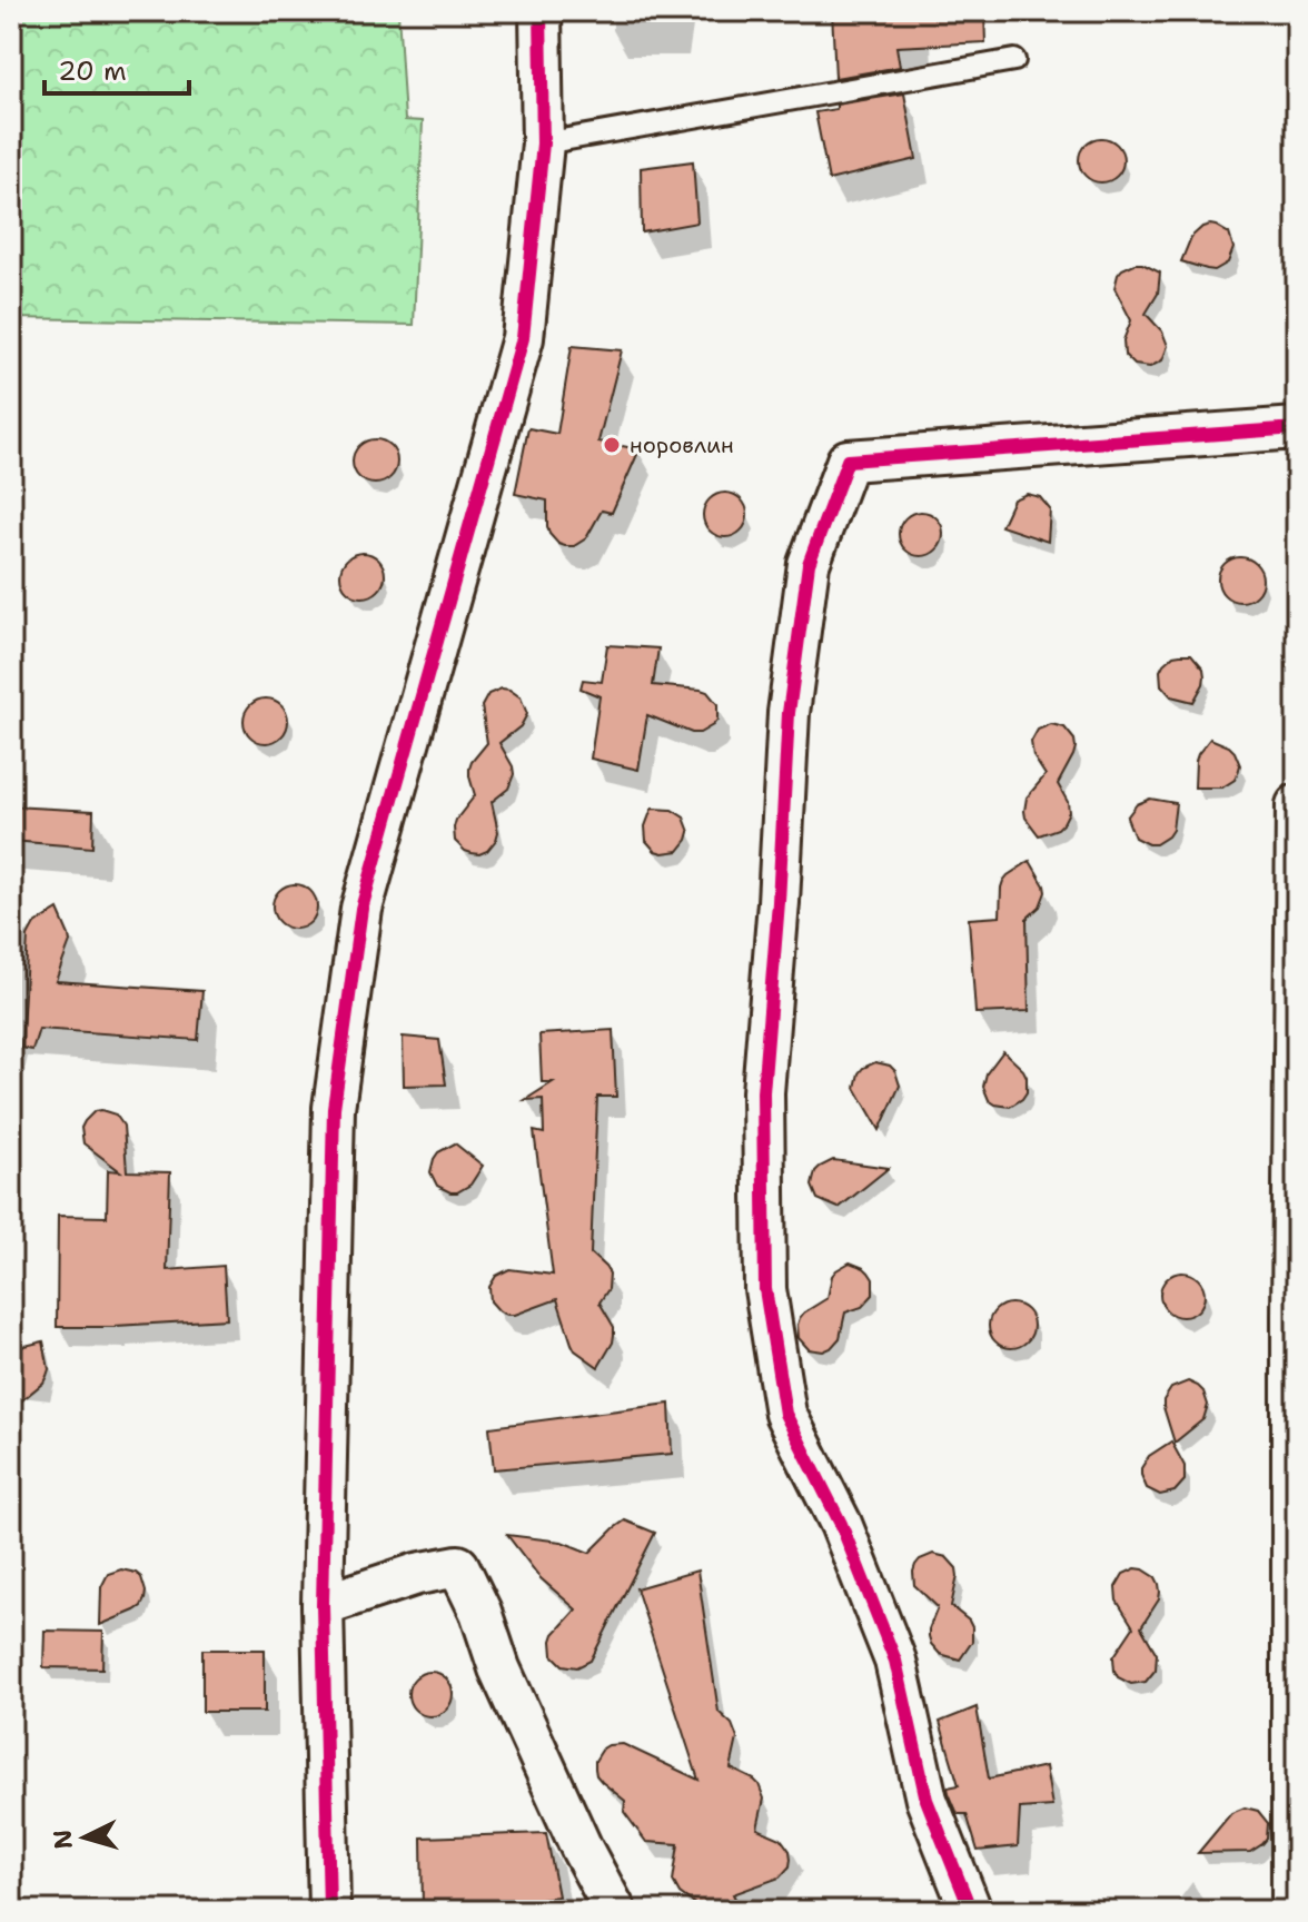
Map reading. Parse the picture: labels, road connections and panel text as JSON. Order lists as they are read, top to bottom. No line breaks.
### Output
{"places":["норовлин"],"scale_bar":"20 m","north":"left"}
